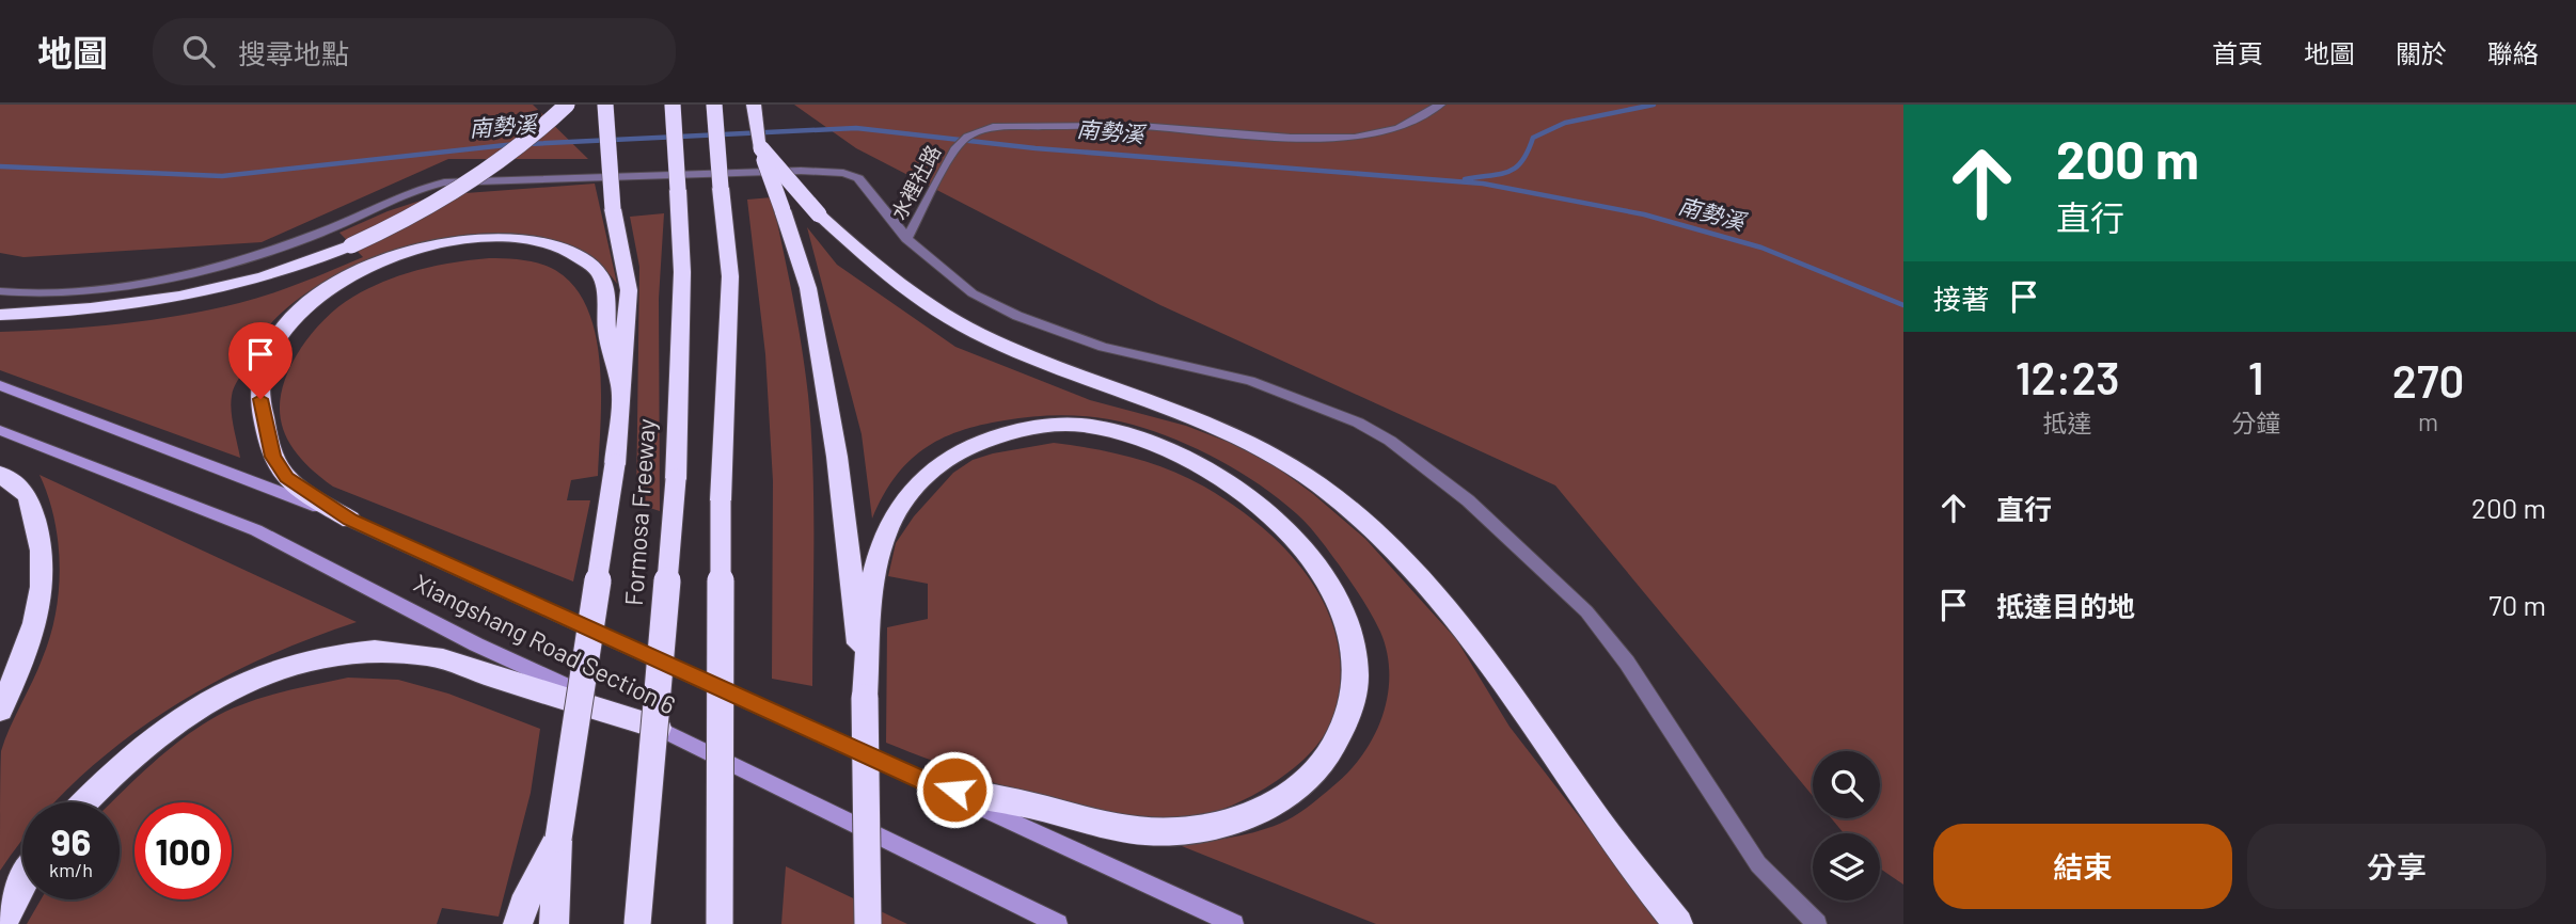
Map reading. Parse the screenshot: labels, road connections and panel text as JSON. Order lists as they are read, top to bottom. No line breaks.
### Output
{"streets":{"highway":["Formosa Freeway"],"main road":["Xiangshang Road Section 6"],"street":["水裡社路"]},"water":["南勢溪"],"page":{"header":"地圖","search":"搜尋地點","nav":["首頁","地圖","關於","聯絡"],"turn":["200 m","直行"],"then":"接著","eta":["12:23","抵達","1","分鐘","270","m"],"list":[{"name":"直行","value":"200 m"},{"name":"抵達目的地","value":"70 m"}],"speed":"96 km/h","limit":"100","buttons":["結束","分享"]}}
